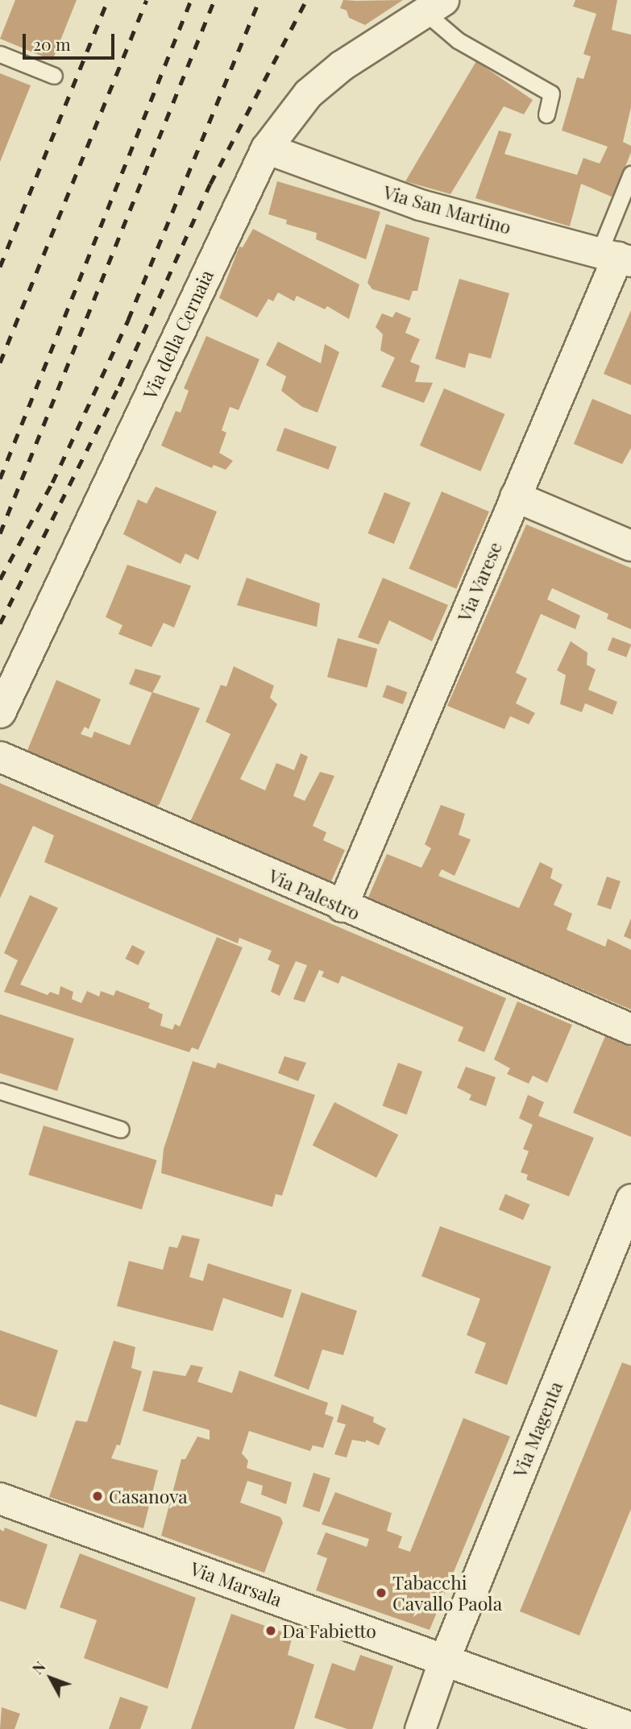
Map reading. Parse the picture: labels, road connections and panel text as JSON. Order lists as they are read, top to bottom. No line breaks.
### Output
{"streets":{"street":["Via San Martino","Via della Cernaia","Via Varese","Via Palestro","Via Magenta","Via Marsala"]},"crossings":[["Via San Martino","Via della Cernaia"],["Via San Martino","Via Varese"],["Via Varese","Via Palestro"],["Via Magenta","Via Marsala"]],"places":["Casanova","Tabacchi Cavallo Paola","Da Fabietto"],"scale_bar":"20 m","north":"top left"}
